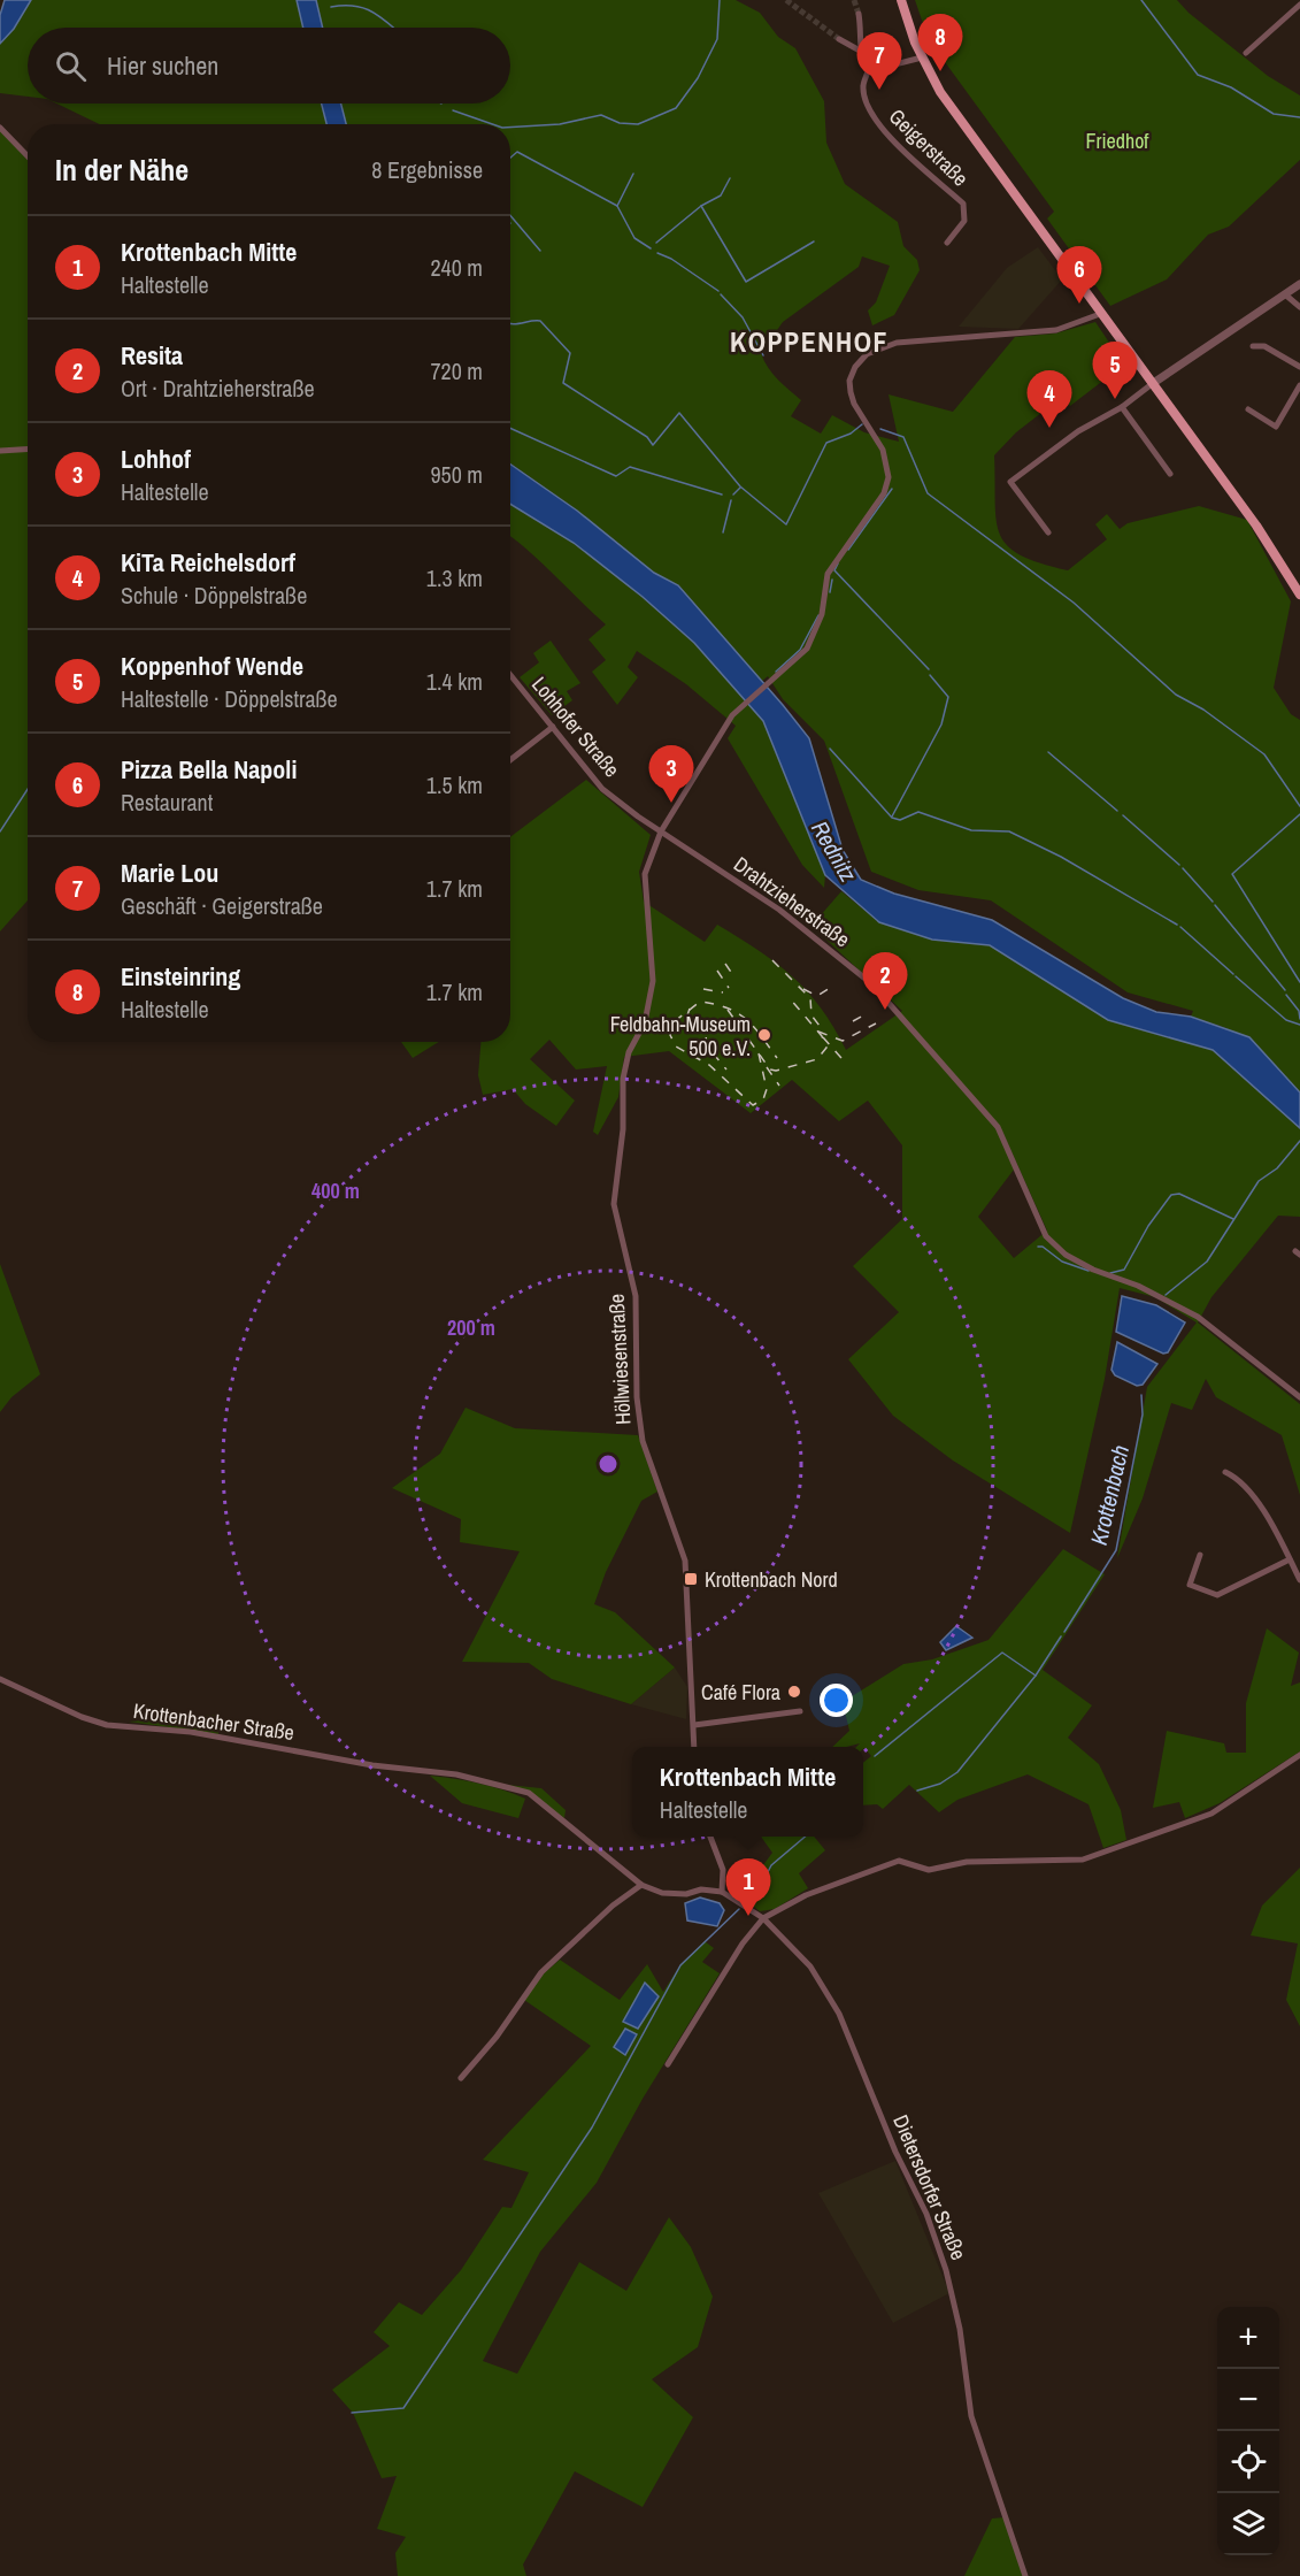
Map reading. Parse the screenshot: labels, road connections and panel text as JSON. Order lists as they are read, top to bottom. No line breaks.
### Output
{"streets":{"street":["Geigerstraße","Lohhofer Straße","Drahtzieherstraße","Höllwiesenstraße","Krottenbacher Straße","Dietersdorfer Straße"]},"crossings":[["Lohhofer Straße","Drahtzieherstraße"],["Lohhofer Straße","Höllwiesenstraße"],["Drahtzieherstraße","Höllwiesenstraße"]],"districts":["KOPPENHOF"],"water":["Rednitz","Krottenbach"],"parks":["Friedhof"],"places":{"other":["Feldbahn-Museum 500 e.V.","Café Flora"],"transit":["Krottenbach Nord"]},"page":{"pins":["8","7","6","5","4","3","2","1"],"search":"Hier suchen","heading":["In der Nähe","8 Ergebnisse"],"list":[{"mark":"1","name":"Krottenbach Mitte","note":"Haltestelle","value":"240 m"},{"mark":"2","name":"Resita","note":"Ort · Drahtzieherstraße","value":"720 m"},{"mark":"3","name":"Lohhof","note":"Haltestelle","value":"950 m"},{"mark":"4","name":"KiTa Reichelsdorf","note":"Schule · Döppelstraße","value":"1.3 km"},{"mark":"5","name":"Koppenhof Wende","note":"Haltestelle · Döppelstraße","value":"1.4 km"},{"mark":"6","name":"Pizza Bella Napoli","note":"Restaurant","value":"1.5 km"},{"mark":"7","name":"Marie Lou","note":"Geschäft · Geigerstraße","value":"1.7 km"},{"mark":"8","name":"Einsteinring","note":"Haltestelle","value":"1.7 km"}],"popup":["Krottenbach Mitte","Haltestelle"],"map_buttons":["+","−"]},"rings":["400 m","200 m"]}
